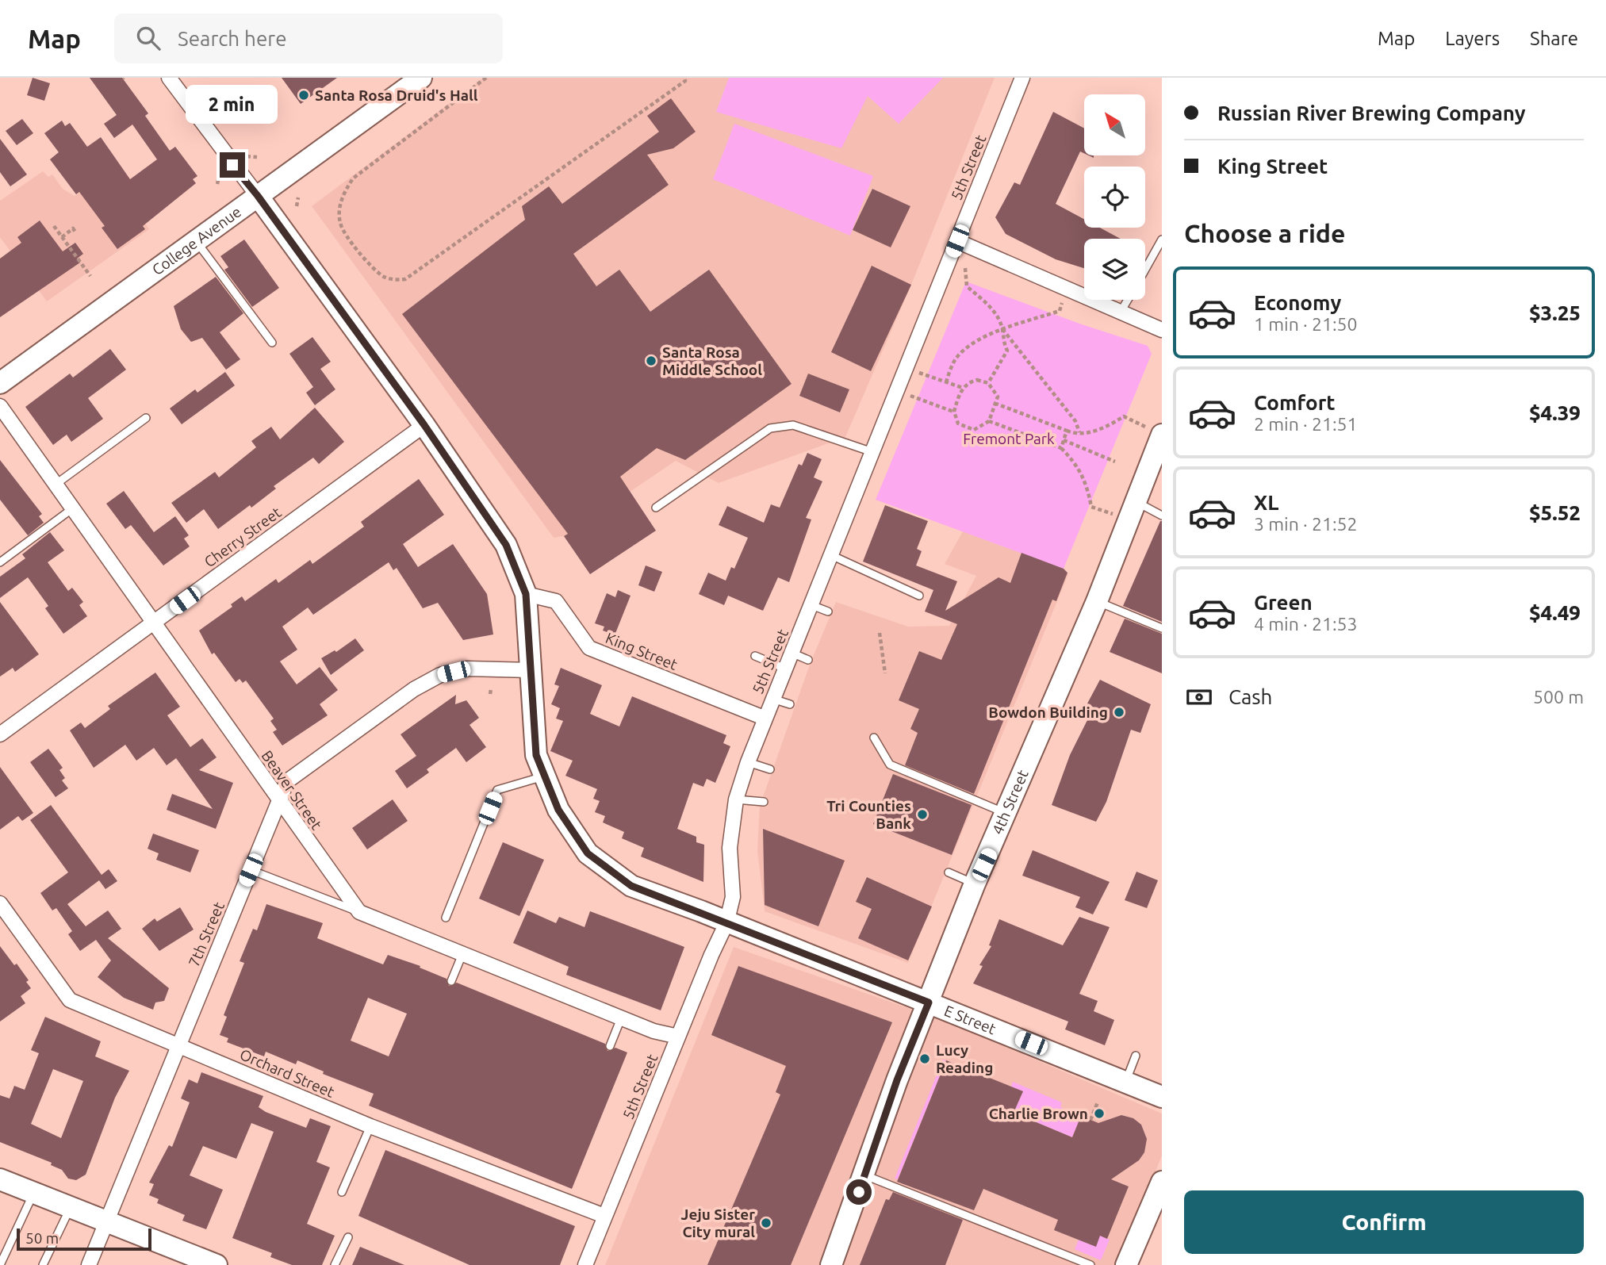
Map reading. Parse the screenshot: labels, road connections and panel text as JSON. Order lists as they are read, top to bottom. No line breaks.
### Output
{"streets":{"street":["5th Street","College Avenue","Cherry Street","King Street","Beaver Street","4th Street","7th Street","E Street","Orchard Street"]},"crossings":[["5th Street","King Street"],["5th Street","E Street"],["5th Street","Orchard Street"],["College Avenue","E Street"],["Cherry Street","Beaver Street"],["Cherry Street","E Street"],["King Street","E Street"],["Beaver Street","7th Street"],["4th Street","E Street"],["7th Street","E Street"],["7th Street","Orchard Street"]],"parks":["Fremont Park"],"places":["Santa Rosa Druid's Hall","Santa Rosa Middle School","Bowdon Building","Tri Counties Bank","Lucy Reading","Charlie Brown","Jeju Sister City mural"],"scale_bar":"50 m","north":"top left","page":{"header":"Map","search":"Search here","nav":["Map","Layers","Share"],"banner":["Russian River Brewing Company","King Street"],"bubble":"2 min","heading":"Choose a ride","list":[{"name":"Economy","note":"1 min · 21:50","value":"$3.25"},{"name":"Comfort","note":"2 min · 21:51","value":"$4.39"},{"name":"XL","note":"3 min · 21:52","value":"$5.52"},{"name":"Green","note":"4 min · 21:53","value":"$4.49"}],"pay":["Cash","500 m"],"buttons":"Confirm","scale":"50 m"}}
